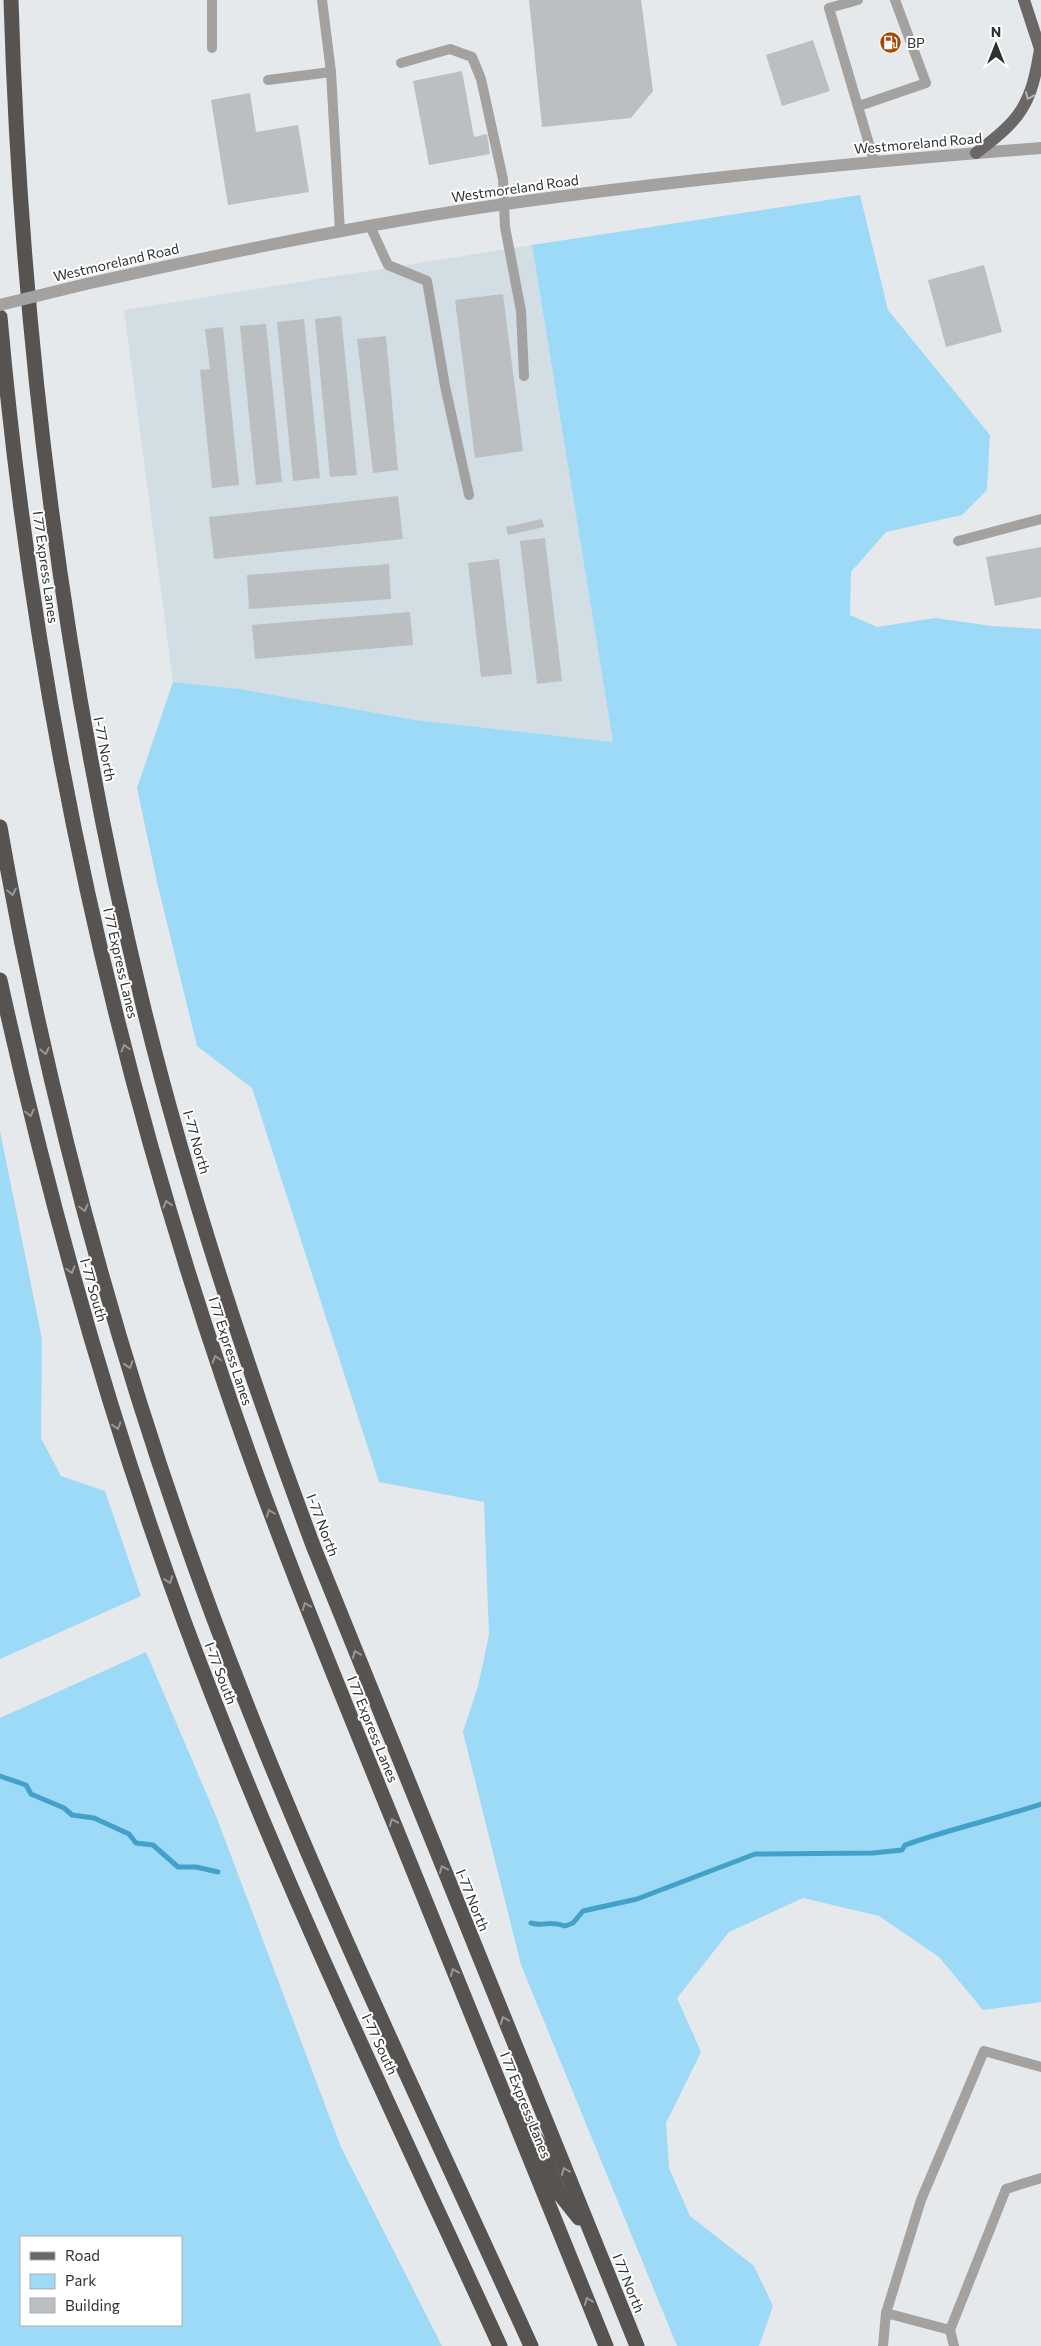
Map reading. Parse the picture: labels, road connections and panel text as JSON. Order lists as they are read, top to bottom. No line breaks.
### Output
{"streets":{"highway":["I 77 Express Lanes","I-77 North","I-77 South","I 77 North"],"street":["Westmoreland Road"]},"crossings":[["I-77 North","I 77 North"]],"places":{"fuel station":["BP"]},"legend":["Road","Park","Building"],"north":"top"}
